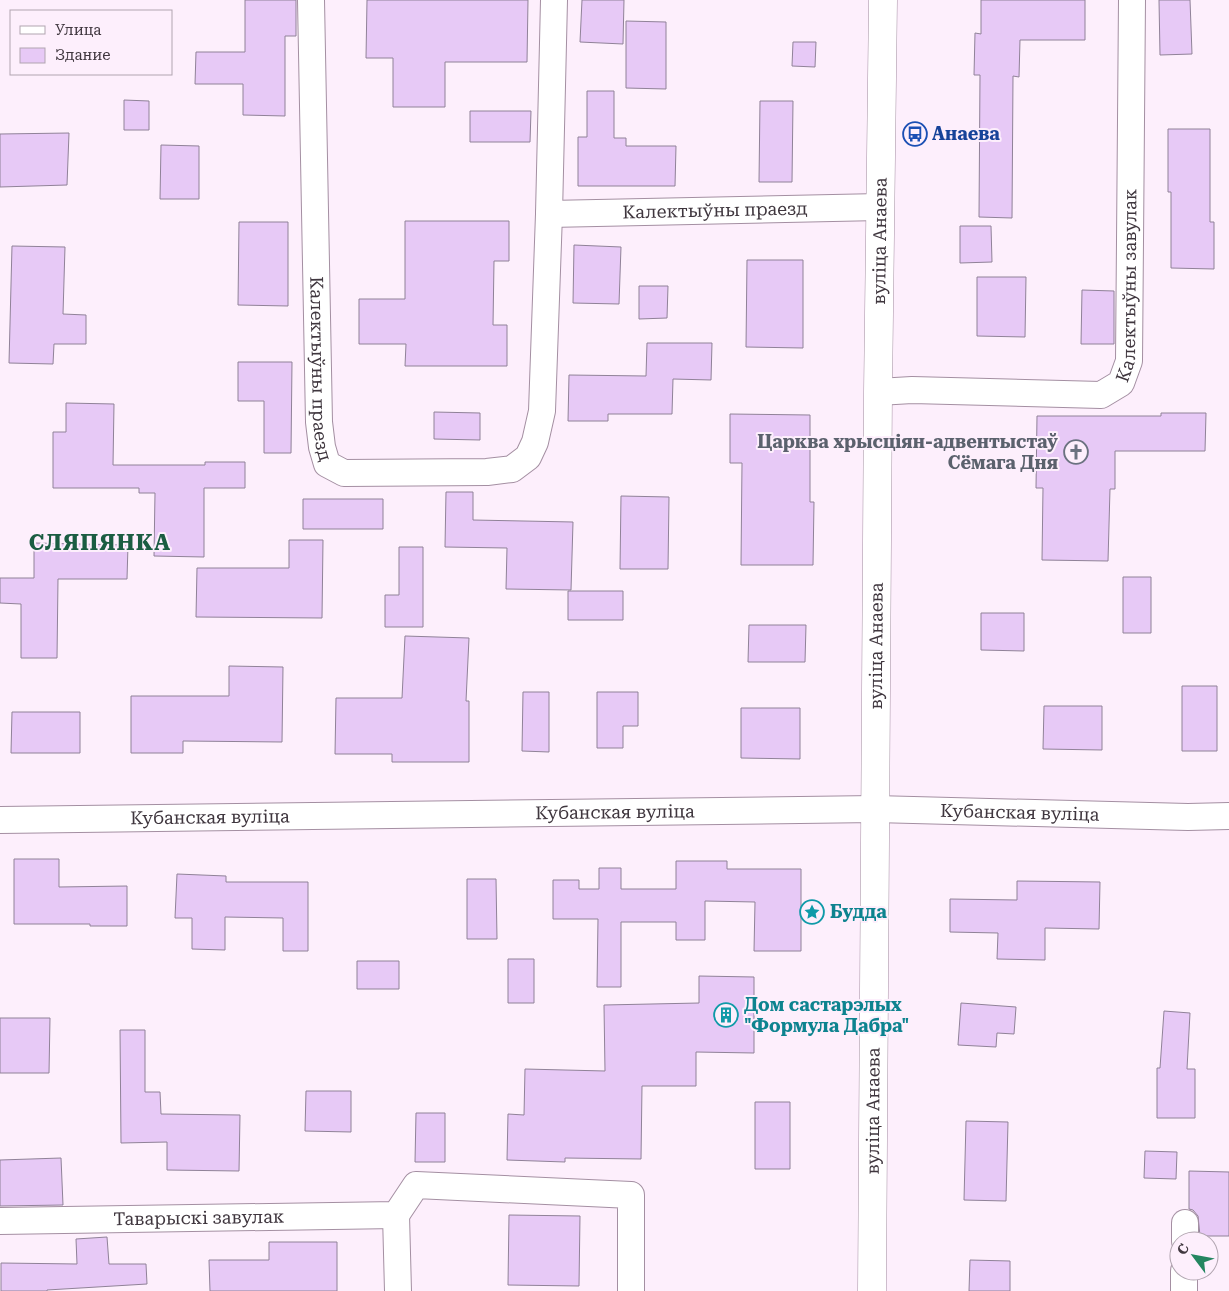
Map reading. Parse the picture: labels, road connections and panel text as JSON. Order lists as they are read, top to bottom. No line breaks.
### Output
{"streets":{"street":["Калектыўны праезд","вуліца Анаева","Калектыўны завулак","Кубанская вуліца","Таварыскі завулак"]},"crossings":[["Калектыўны праезд","вуліца Анаева"],["вуліца Анаева","Калектыўны завулак"],["вуліца Анаева","Кубанская вуліца"]],"districts":["СЛЯПЯНКА"],"places":{"bus stop":["Анаева"],"church":["Царква хрысціян-адвентыстаў Сёмага Дня"],"place":["Будда"],"building":["Дом састарэлых \"Формула Дабра\""]},"legend":["Улица","Здание"],"north":"top left"}
